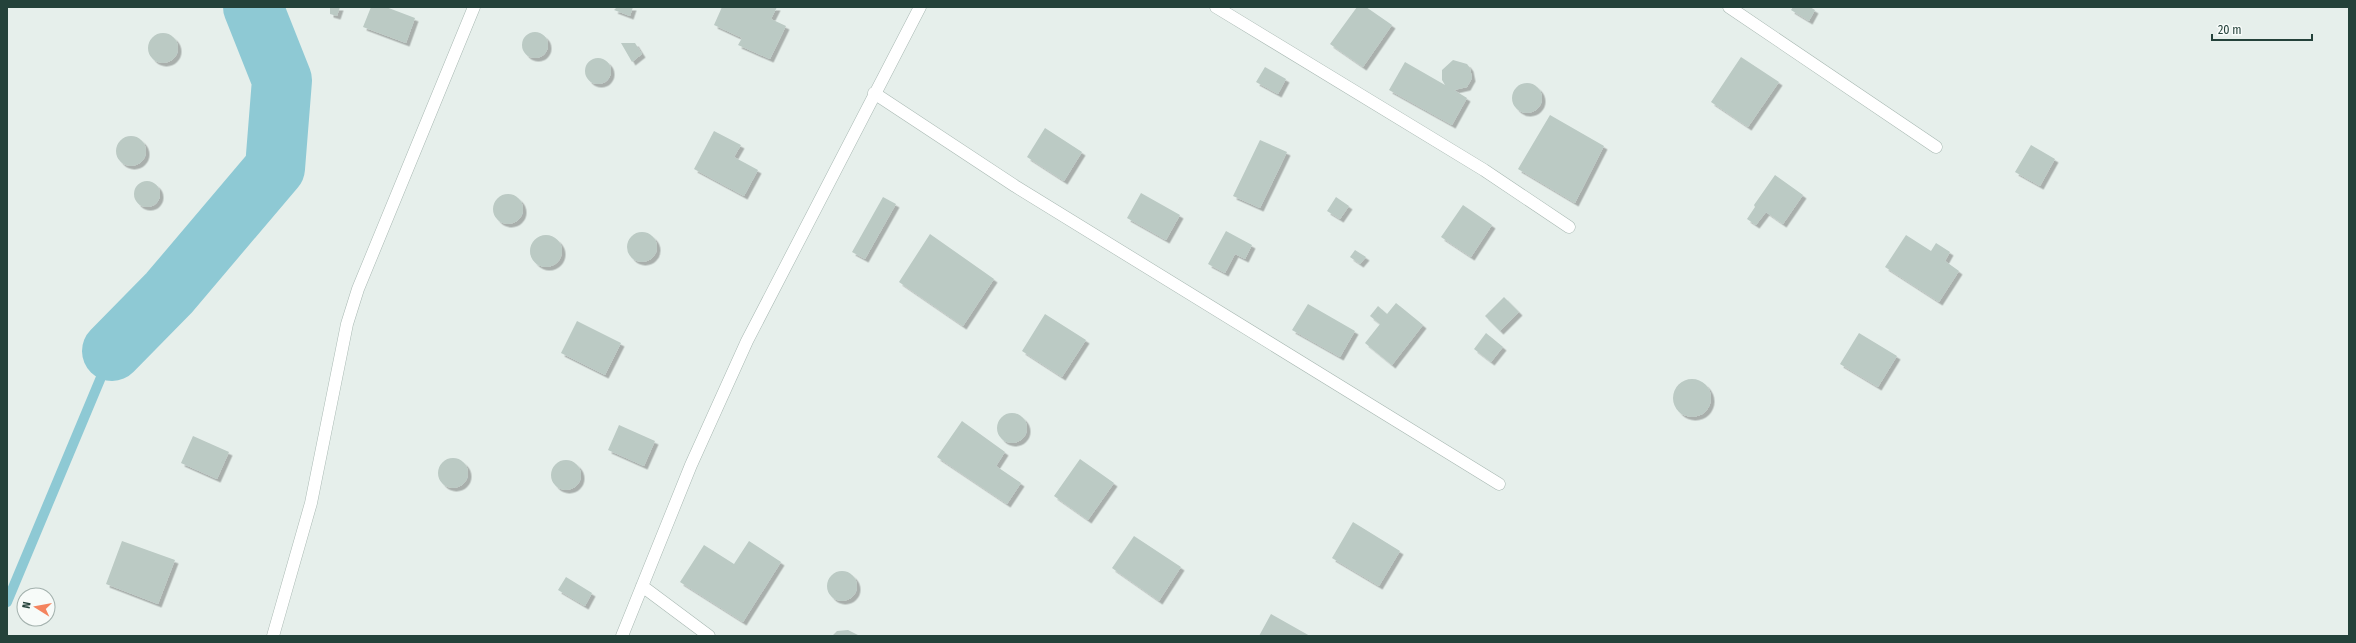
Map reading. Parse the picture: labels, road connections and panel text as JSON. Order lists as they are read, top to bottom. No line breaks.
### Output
{"scale_bar":"20 m","north":"left"}
